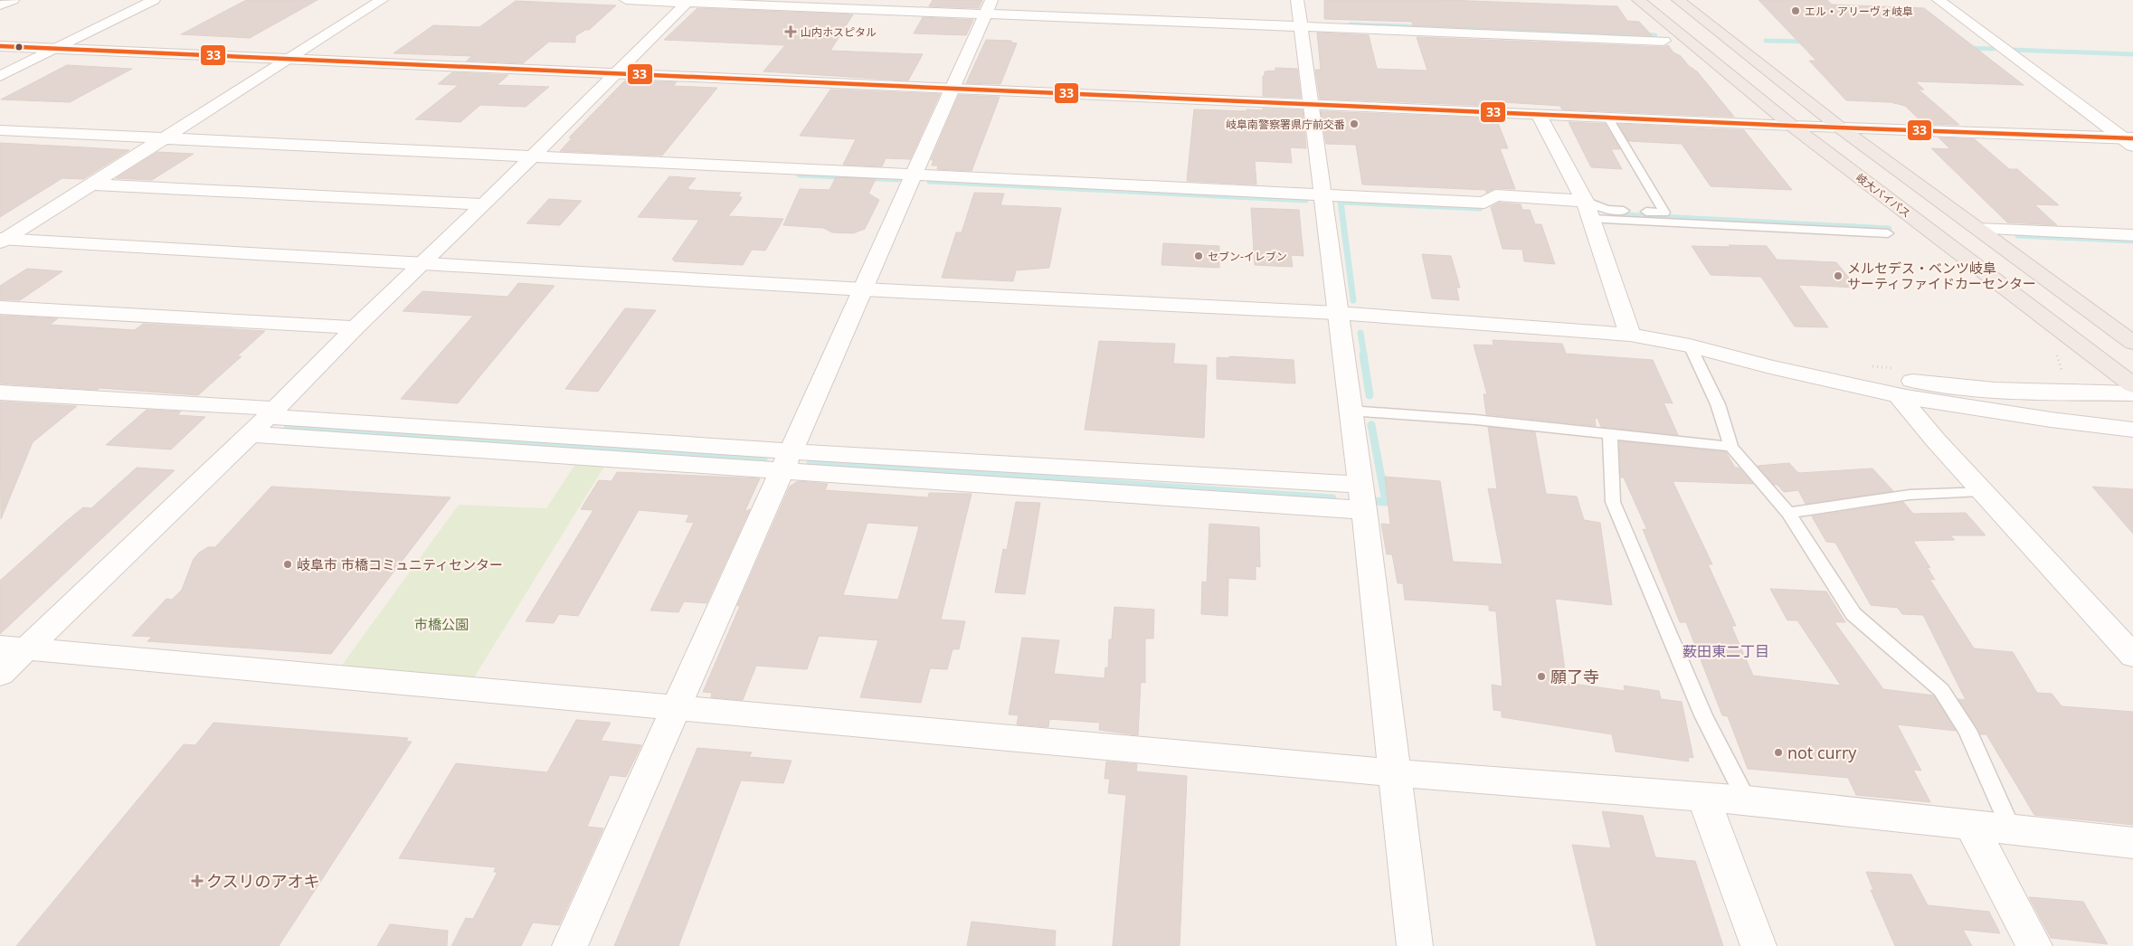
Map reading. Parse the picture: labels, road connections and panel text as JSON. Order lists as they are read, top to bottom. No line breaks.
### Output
{"streets":{"highway":["岐大バイパス"]},"districts":["薮田東二丁目"],"parks":["市橋公園"],"places":{"other":["エル・アリーヴォ岐阜","岐阜南警察署県庁前交番","セブン-イレブン","メルセデス・ベンツ岐阜 サーティファイドカーセンター","岐阜市 市橋コミュニティセンター","願了寺","not curry"],"health":["山内ホスピタル","クスリのアオキ"]},"lines":["transit line 33"]}
